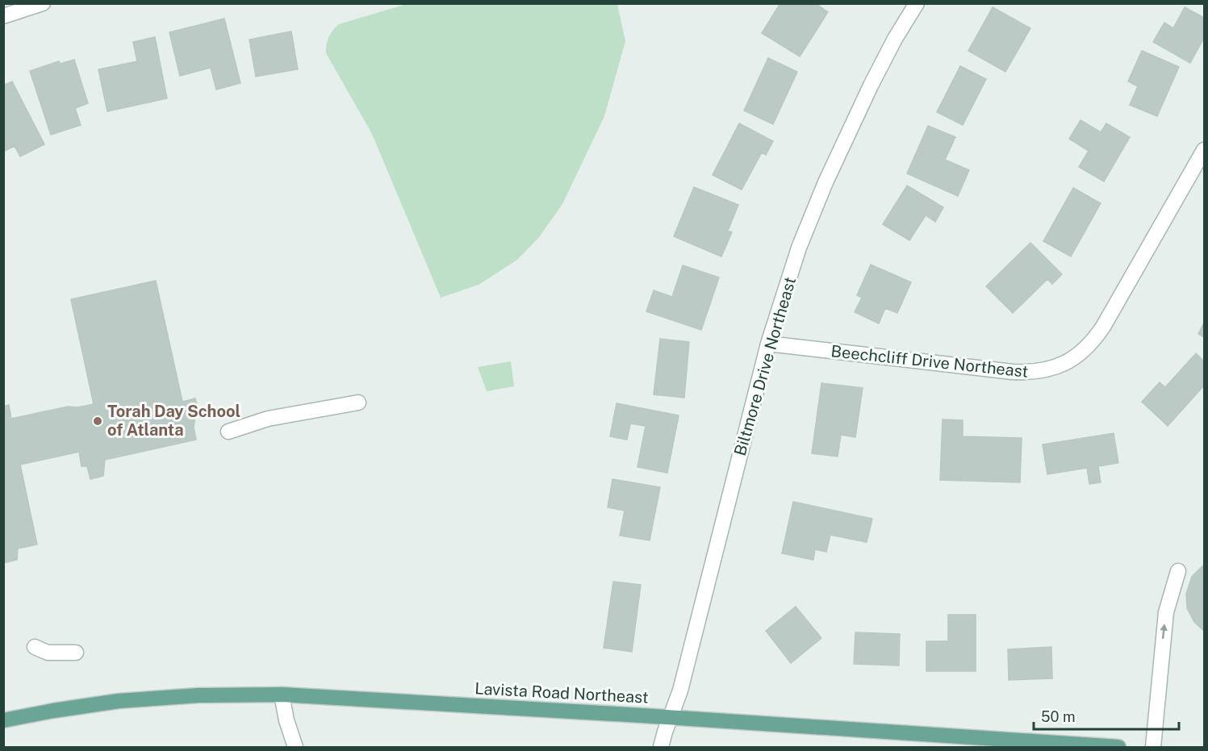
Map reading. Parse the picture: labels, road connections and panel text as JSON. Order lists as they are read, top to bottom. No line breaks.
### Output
{"streets":{"main road":["Lavista Road Northeast"],"street":["Beechcliff Drive Northeast","Biltmore Drive Northeast"]},"crossings":[["Beechcliff Drive Northeast","Biltmore Drive Northeast"],["Biltmore Drive Northeast","Lavista Road Northeast"]],"places":["Torah Day School of Atlanta"],"scale_bar":"50 m"}
